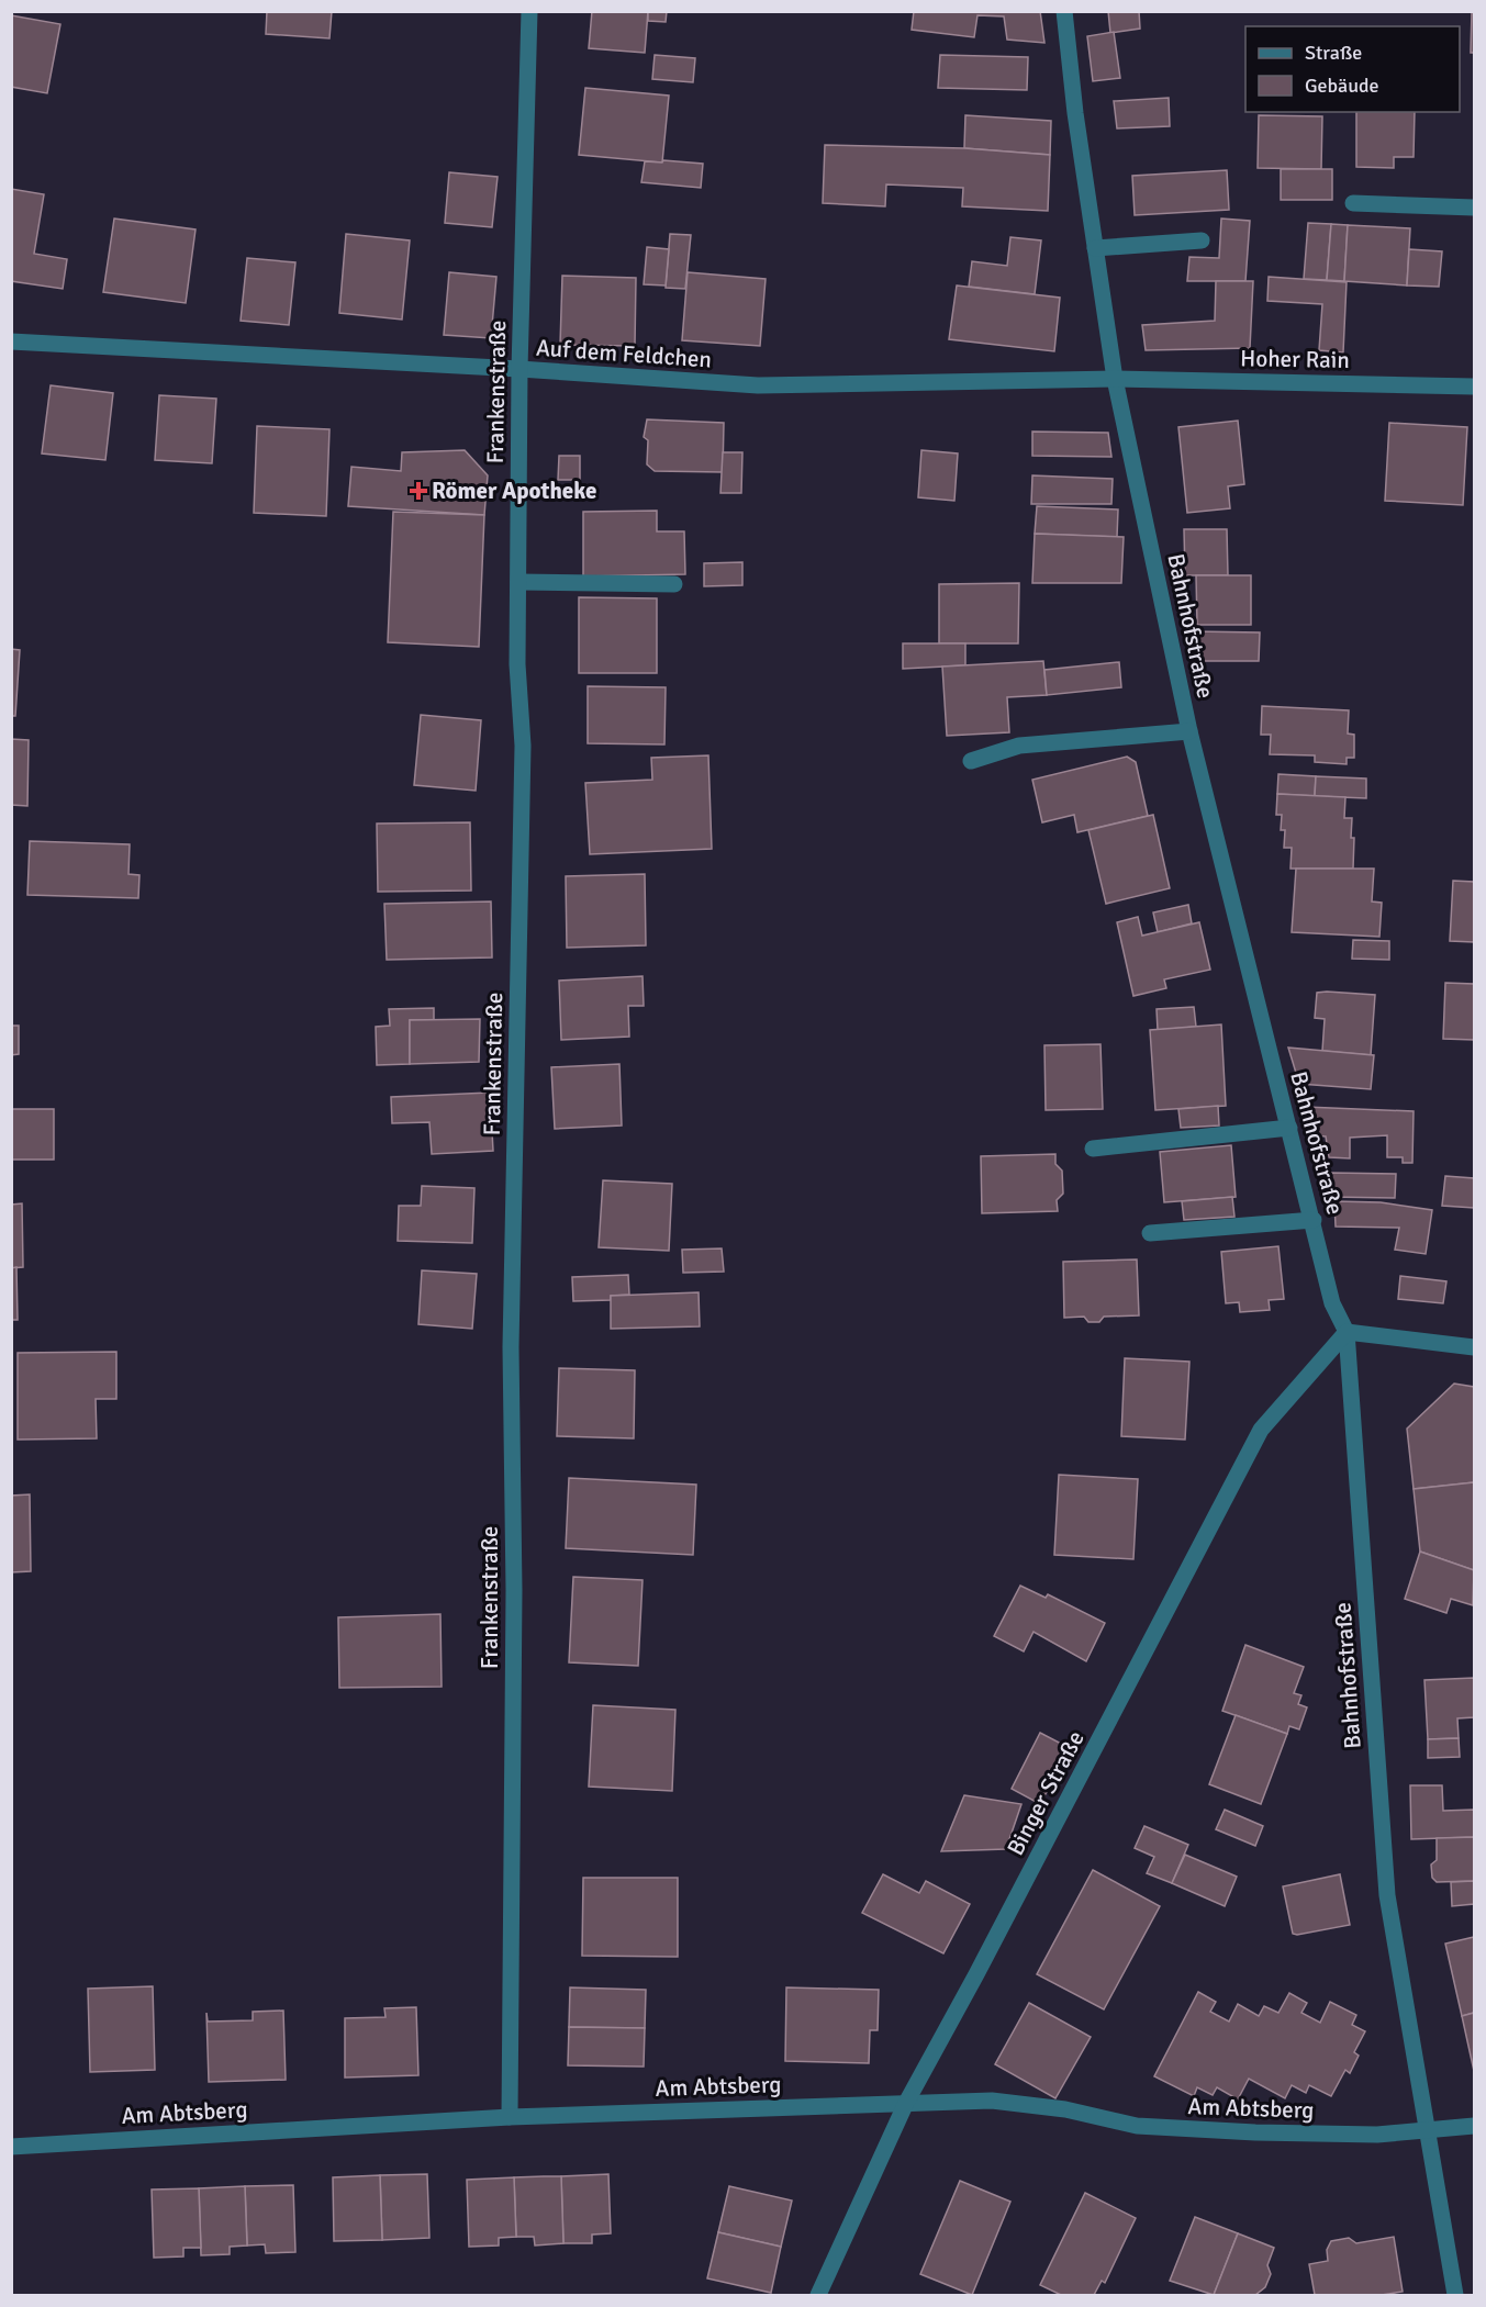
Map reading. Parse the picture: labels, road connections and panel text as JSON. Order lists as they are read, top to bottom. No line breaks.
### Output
{"streets":{"street":["Auf dem Feldchen","Hoher Rain","Frankenstraße","Bahnhofstraße","Binger Straße","Am Abtsberg"]},"crossings":[["Auf dem Feldchen","Hoher Rain"],["Auf dem Feldchen","Frankenstraße"],["Auf dem Feldchen","Bahnhofstraße"],["Hoher Rain","Bahnhofstraße"],["Frankenstraße","Am Abtsberg"],["Bahnhofstraße","Binger Straße"],["Bahnhofstraße","Am Abtsberg"],["Binger Straße","Am Abtsberg"]],"places":{"health":["Römer Apotheke"]},"legend":["Straße","Gebäude"]}
